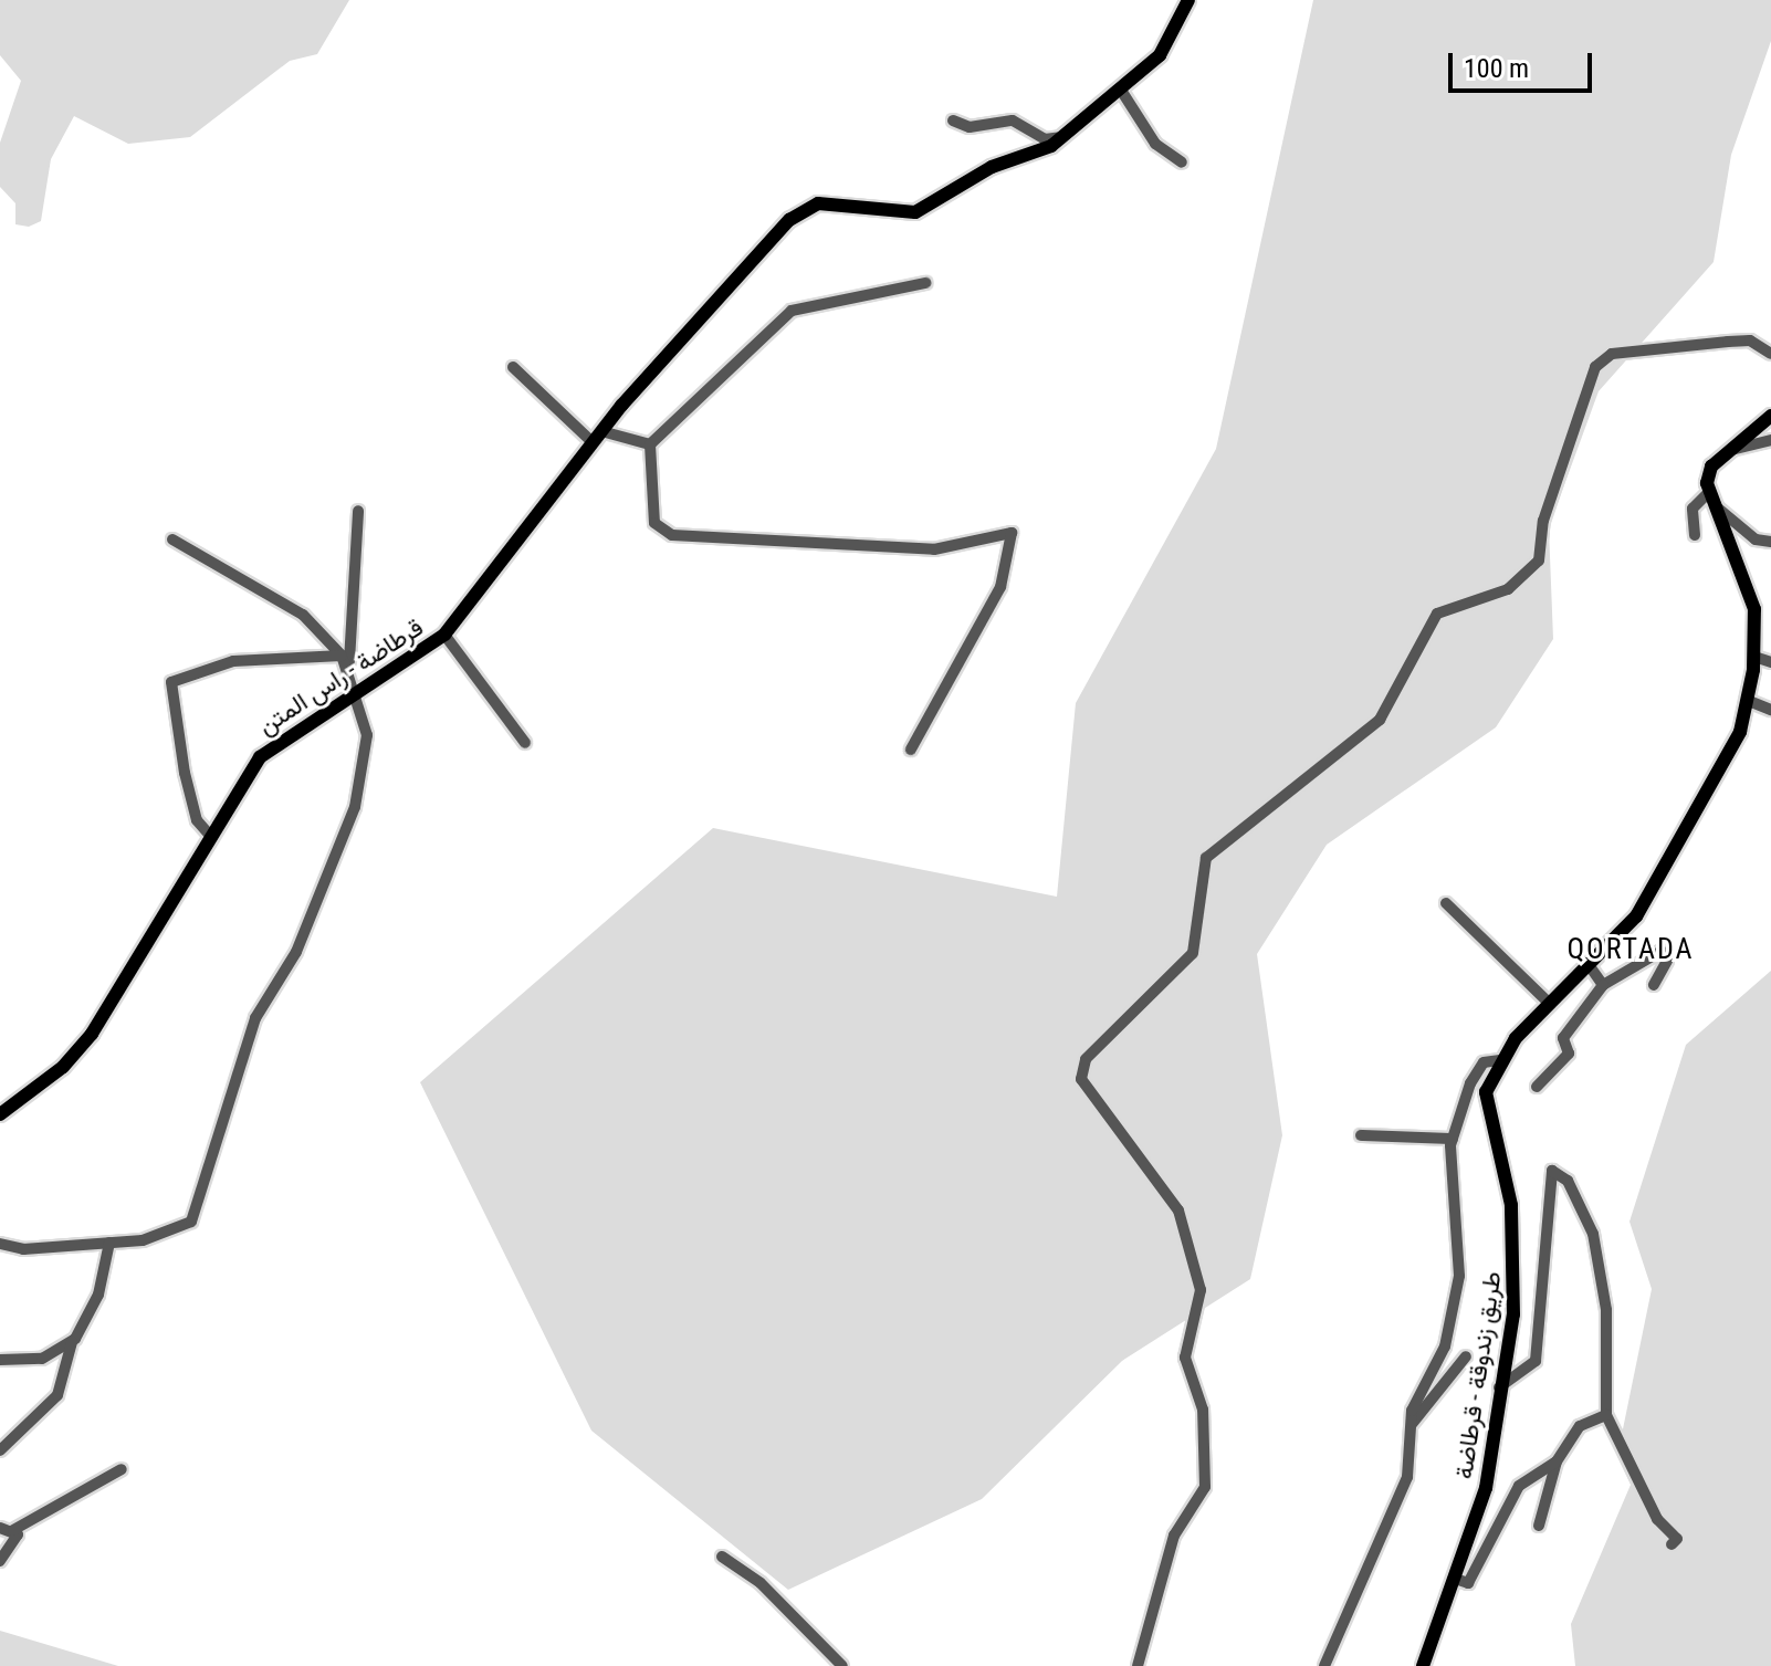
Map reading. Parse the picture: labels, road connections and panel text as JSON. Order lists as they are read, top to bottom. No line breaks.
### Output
{"streets":{"main road":["قرطاضة - راس المتن","طريق زندوقة - قرطاضة"]},"districts":["QORTADA"],"scale_bar":"100 m"}
